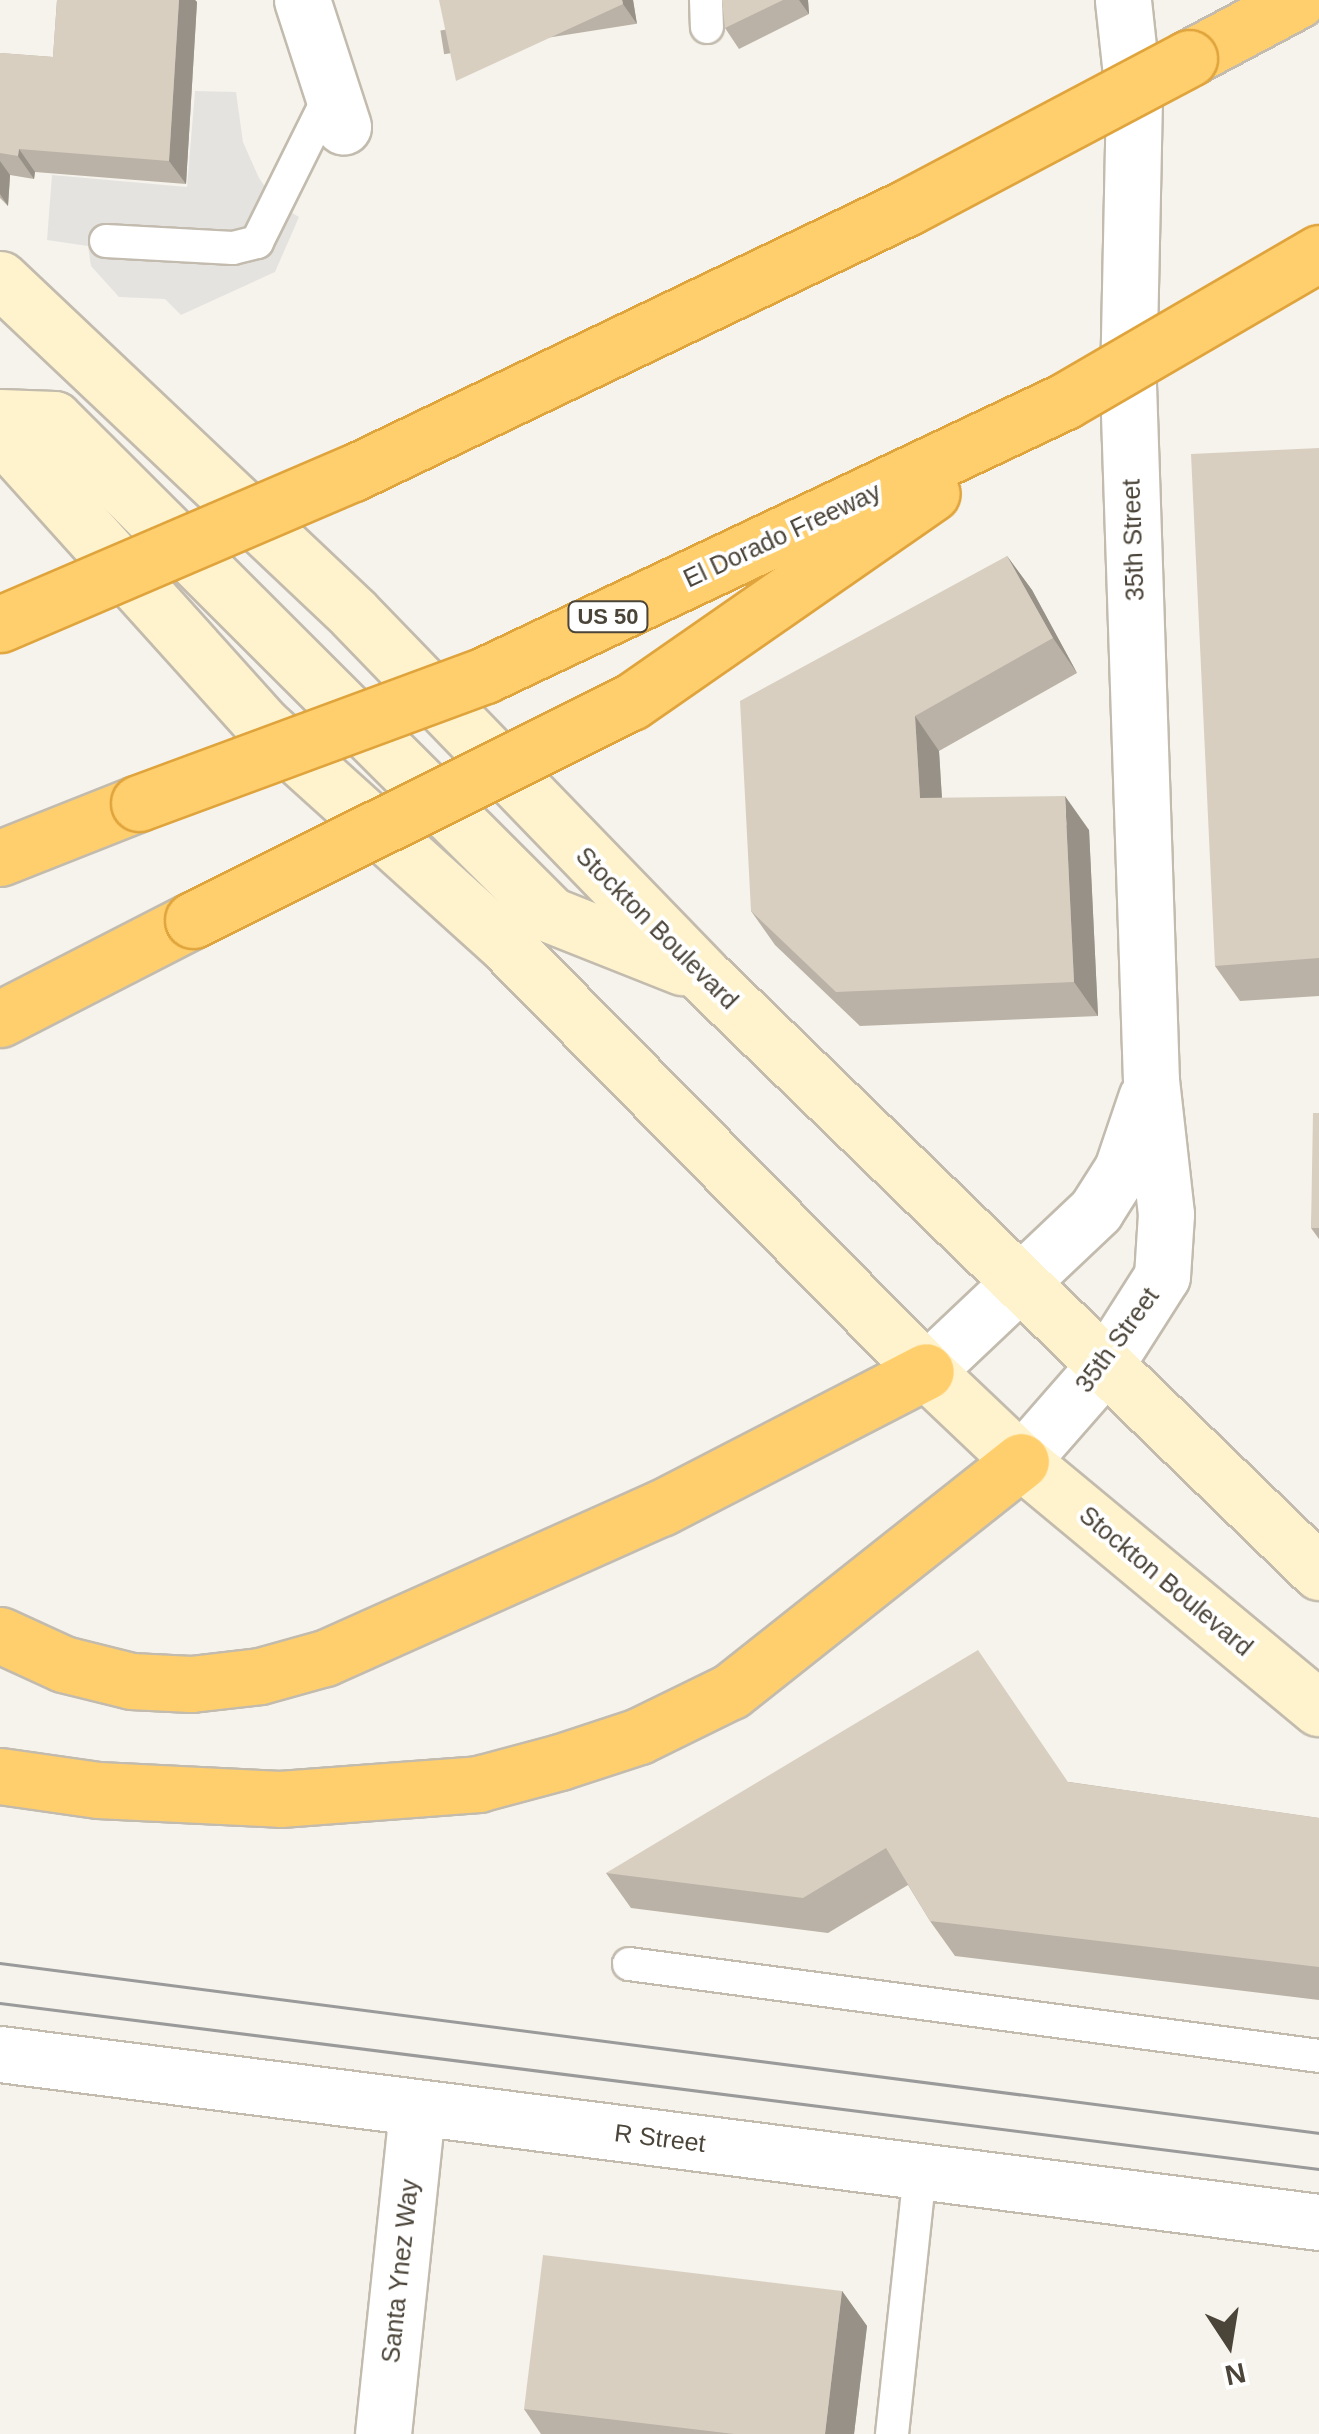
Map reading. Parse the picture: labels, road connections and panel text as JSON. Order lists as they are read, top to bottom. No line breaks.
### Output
{"streets":{"highway":["El Dorado Freeway","US 50"],"main road":["Stockton Boulevard"],"street":["35th Street","R Street","Santa Ynez Way"]},"crossings":[["35th Street","Stockton Boulevard"],["R Street","Santa Ynez Way"]],"north":"bottom"}
